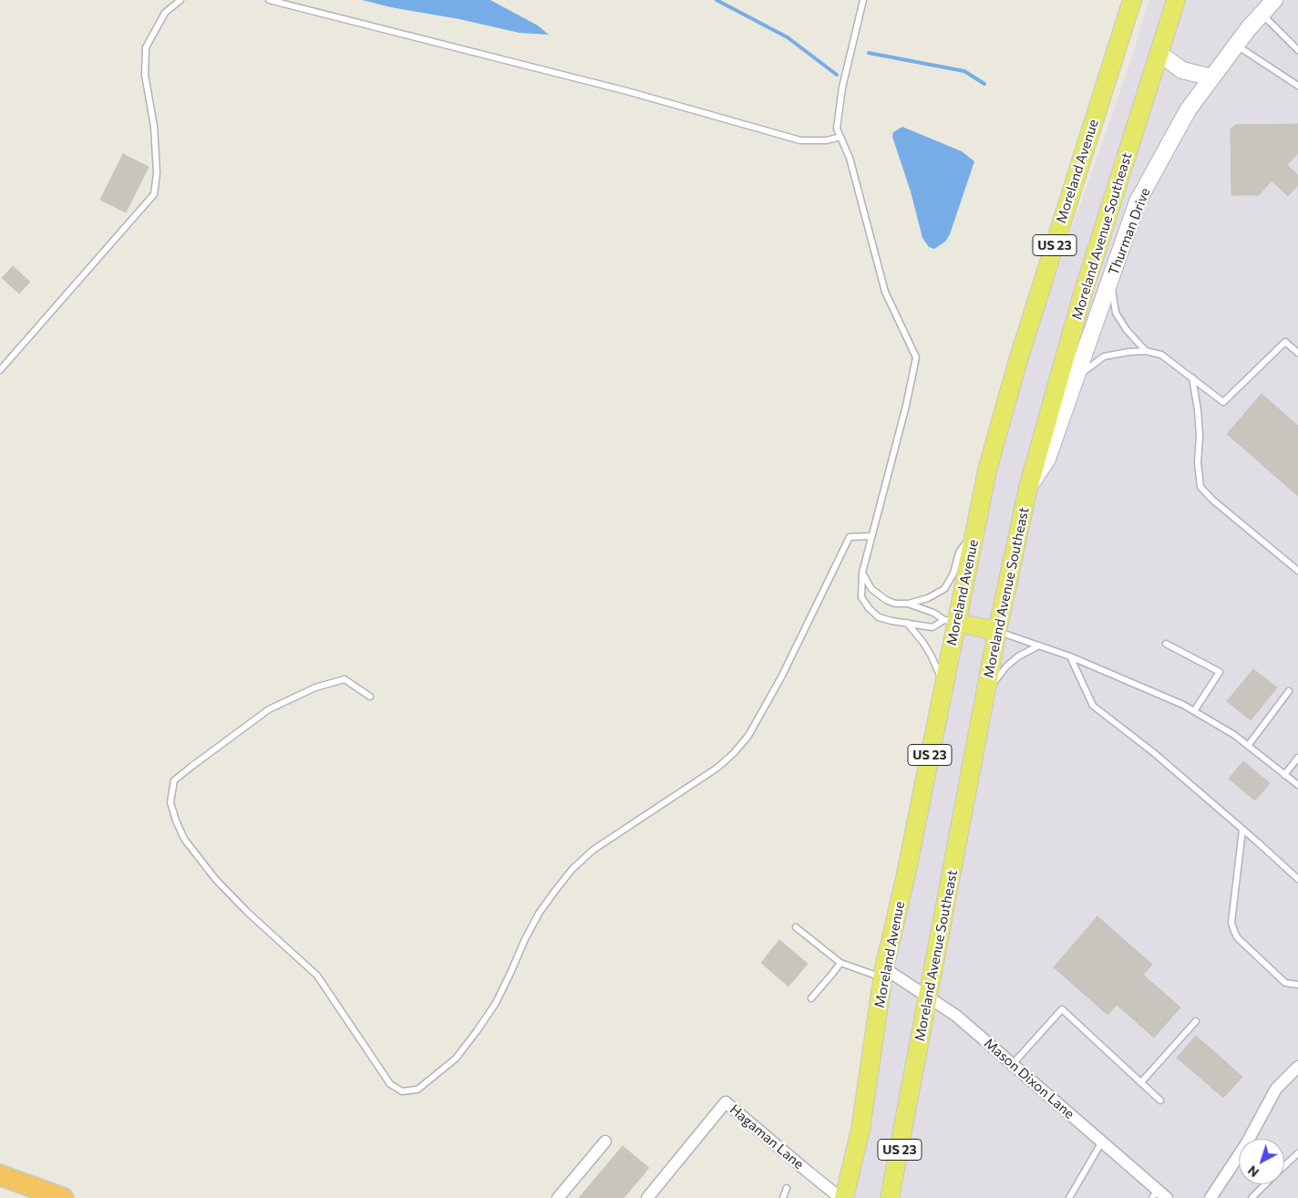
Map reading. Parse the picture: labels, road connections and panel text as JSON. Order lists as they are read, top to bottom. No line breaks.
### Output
{"streets":{"main road":["Moreland Avenue","Thurman Drive","Moreland Avenue Southeast","US 23"],"street":["Mason Dixon Lane","Hagaman Lane"]},"crossings":[["Moreland Avenue","Mason Dixon Lane"],["Thurman Drive","Moreland Avenue Southeast"],["Moreland Avenue Southeast","Mason Dixon Lane"]],"north":"bottom left"}
